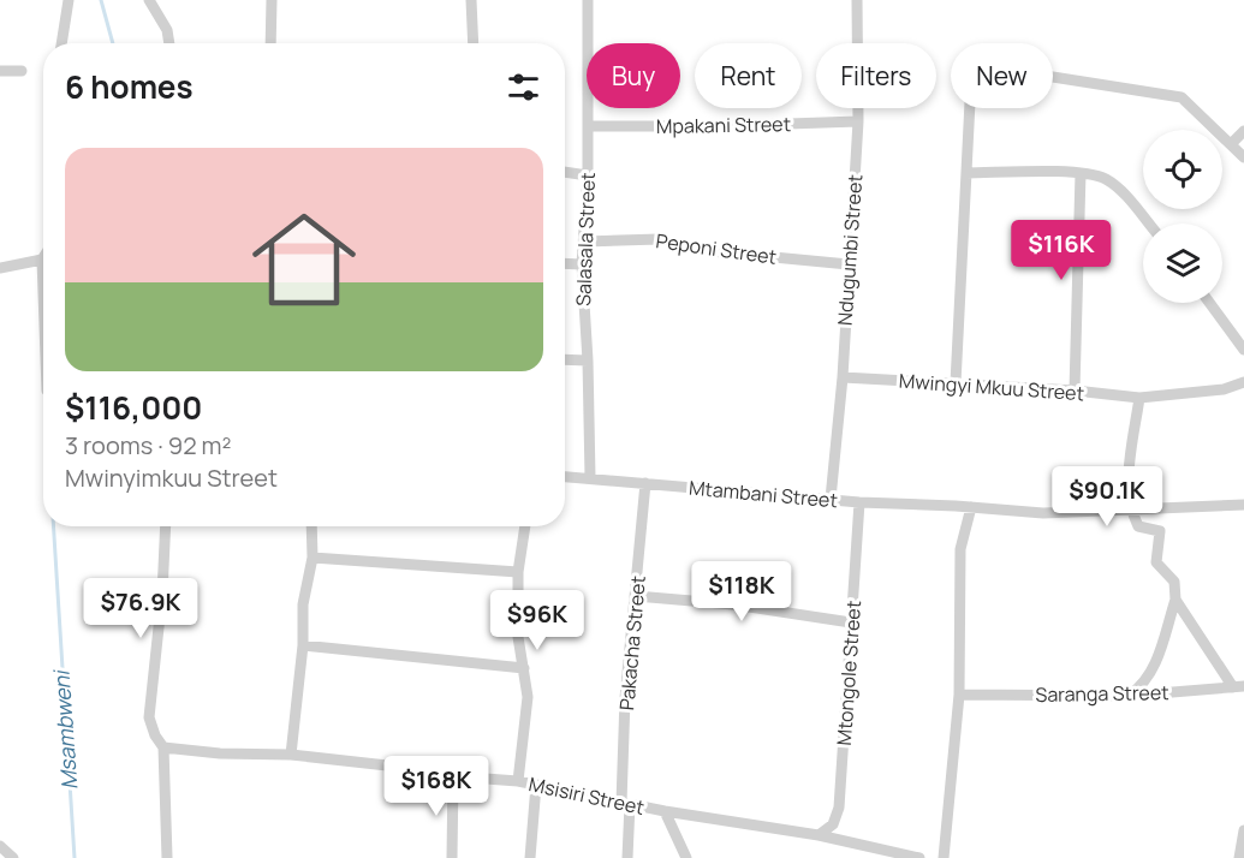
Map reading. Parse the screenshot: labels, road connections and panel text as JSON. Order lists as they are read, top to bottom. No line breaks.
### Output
{"streets":{"street":["Mpakani Street","Salasala Street","Peponi Street","Ndugumbi Street","Mwingyi Mkuu Street","Mtambani Street","Pakacha Street","Mtongole Street","Saranga Street","Msisiri Street"]},"crossings":[["Mpakani Street","Salasala Street"],["Mpakani Street","Ndugumbi Street"],["Salasala Street","Peponi Street"],["Salasala Street","Mtambani Street"],["Peponi Street","Ndugumbi Street"],["Ndugumbi Street","Mwingyi Mkuu Street"],["Ndugumbi Street","Mtambani Street"],["Mtambani Street","Pakacha Street"],["Mtambani Street","Mtongole Street"],["Pakacha Street","Msisiri Street"],["Mtongole Street","Msisiri Street"]],"water":["Msambweni"],"page":{"chip":["Buy","Rent","Filters","New"],"heading":"6 homes","list":[{"name":"$116,000","note":"3 rooms · 92 m² · Mwinyimkuu Street"}],"price":["$116K","$90.1K","$118K","$76.9K","$96K","$168K"]}}
